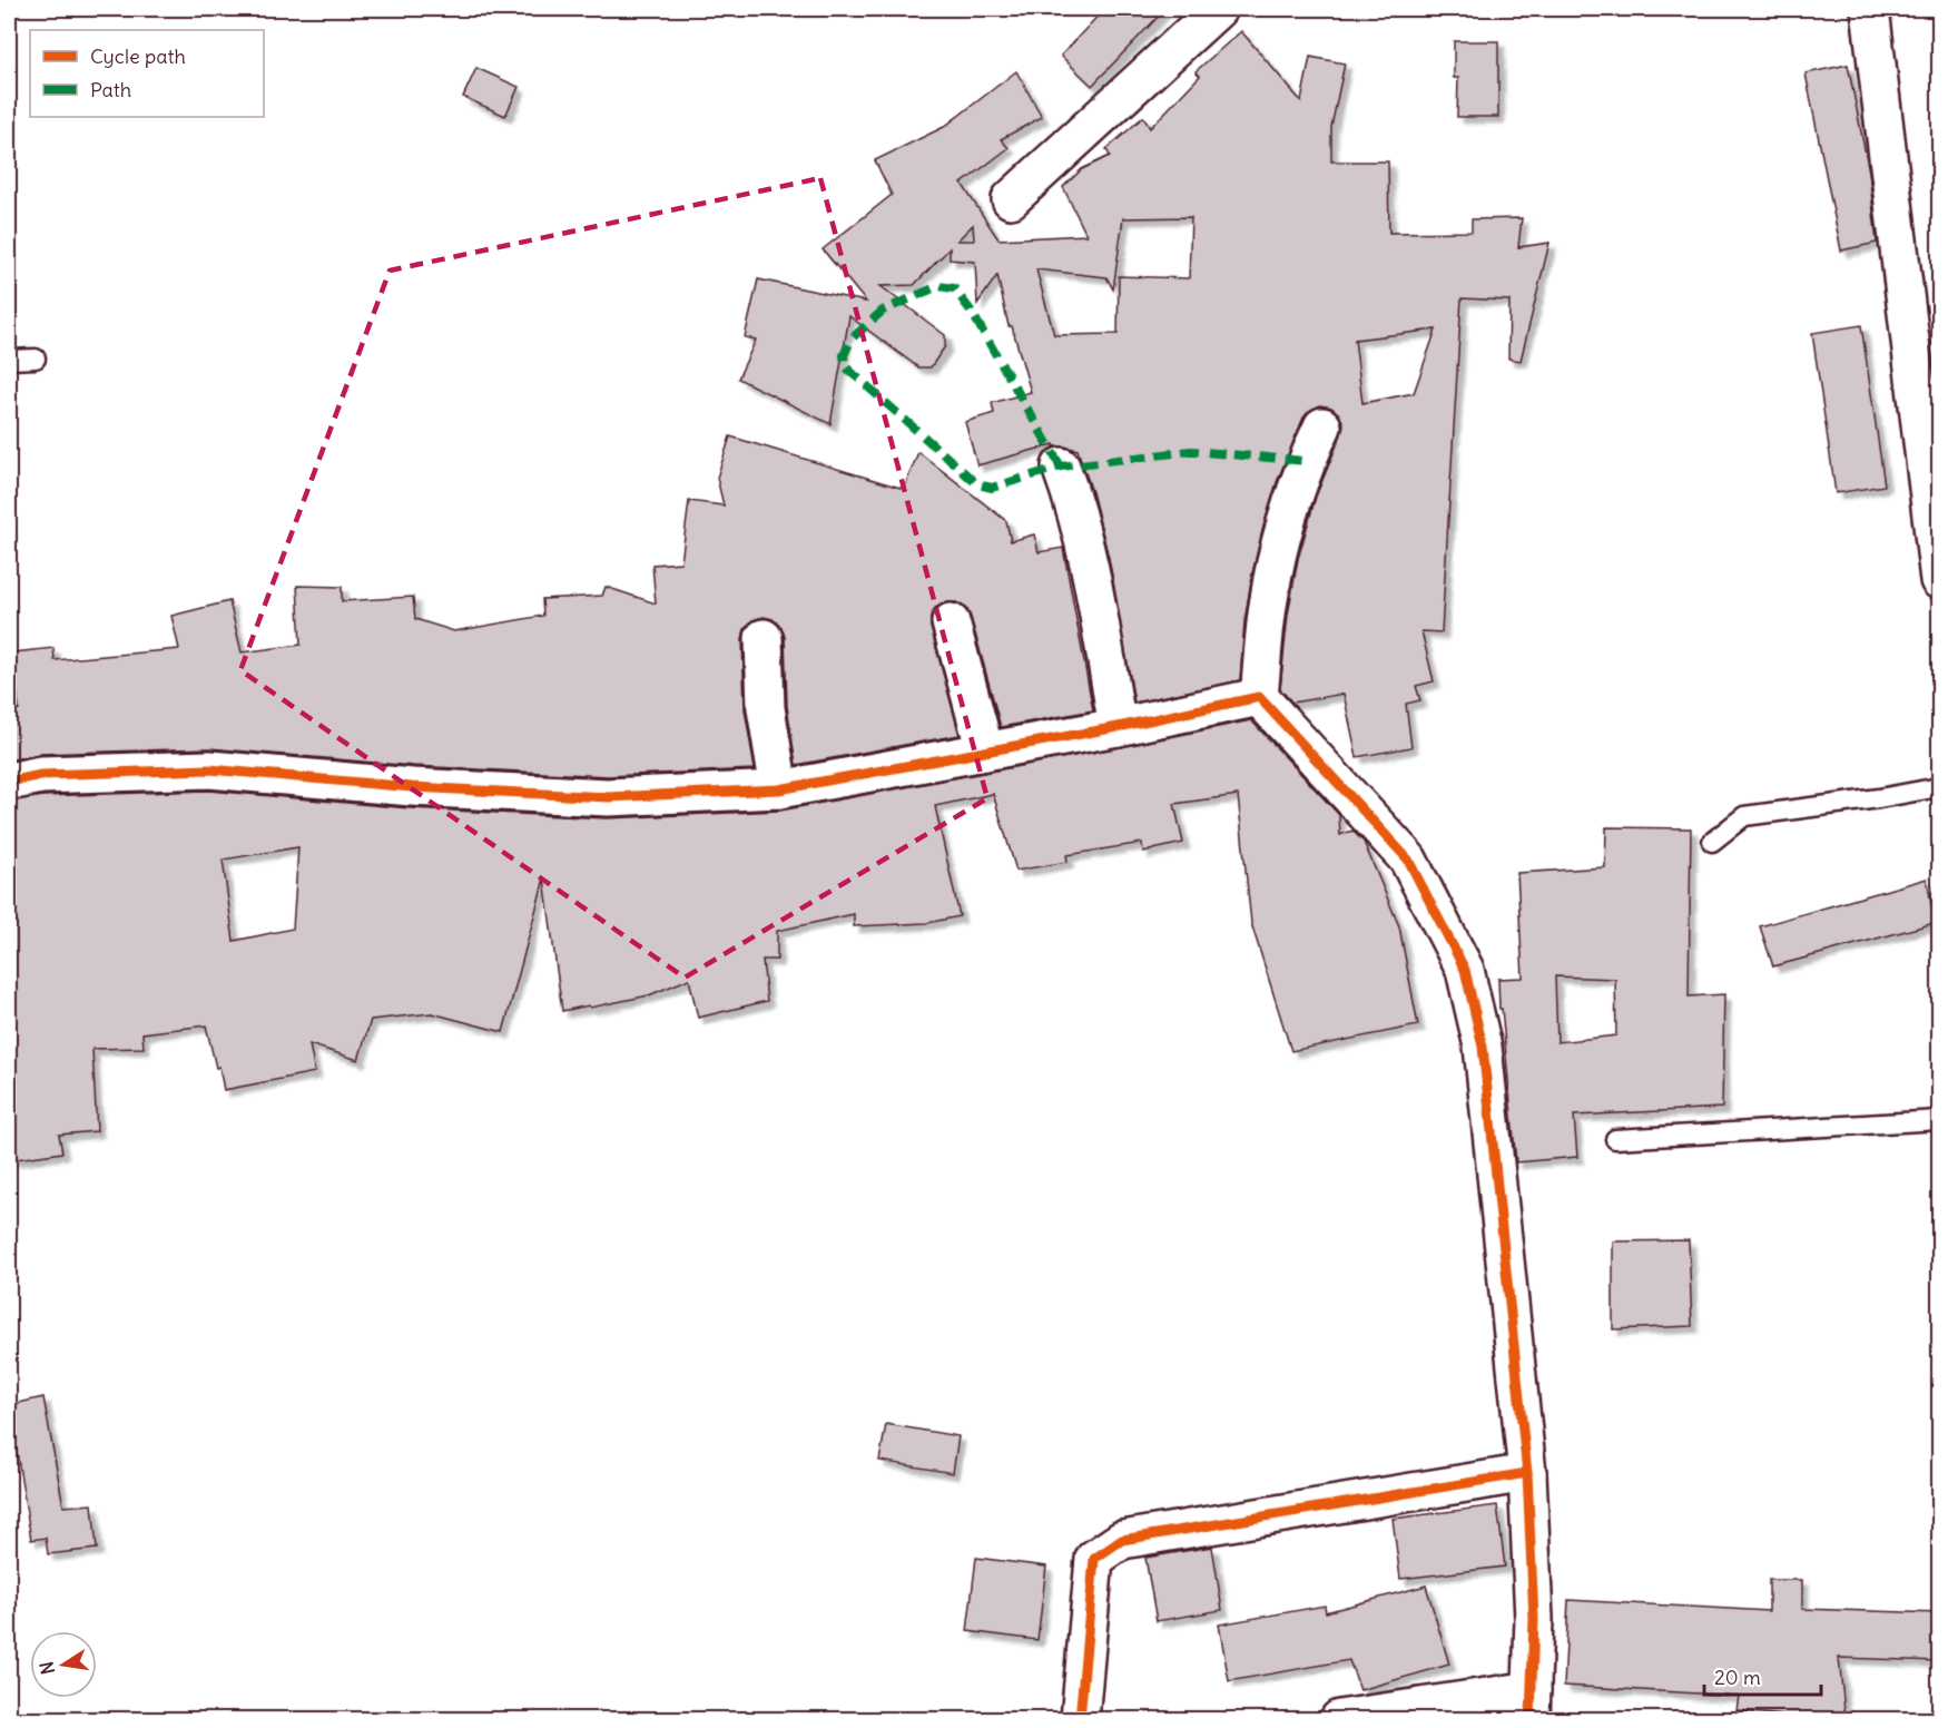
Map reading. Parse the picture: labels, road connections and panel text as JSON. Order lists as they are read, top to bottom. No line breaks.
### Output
{"legend":["Cycle path","Path"],"scale_bar":"20 m","north":"left"}
